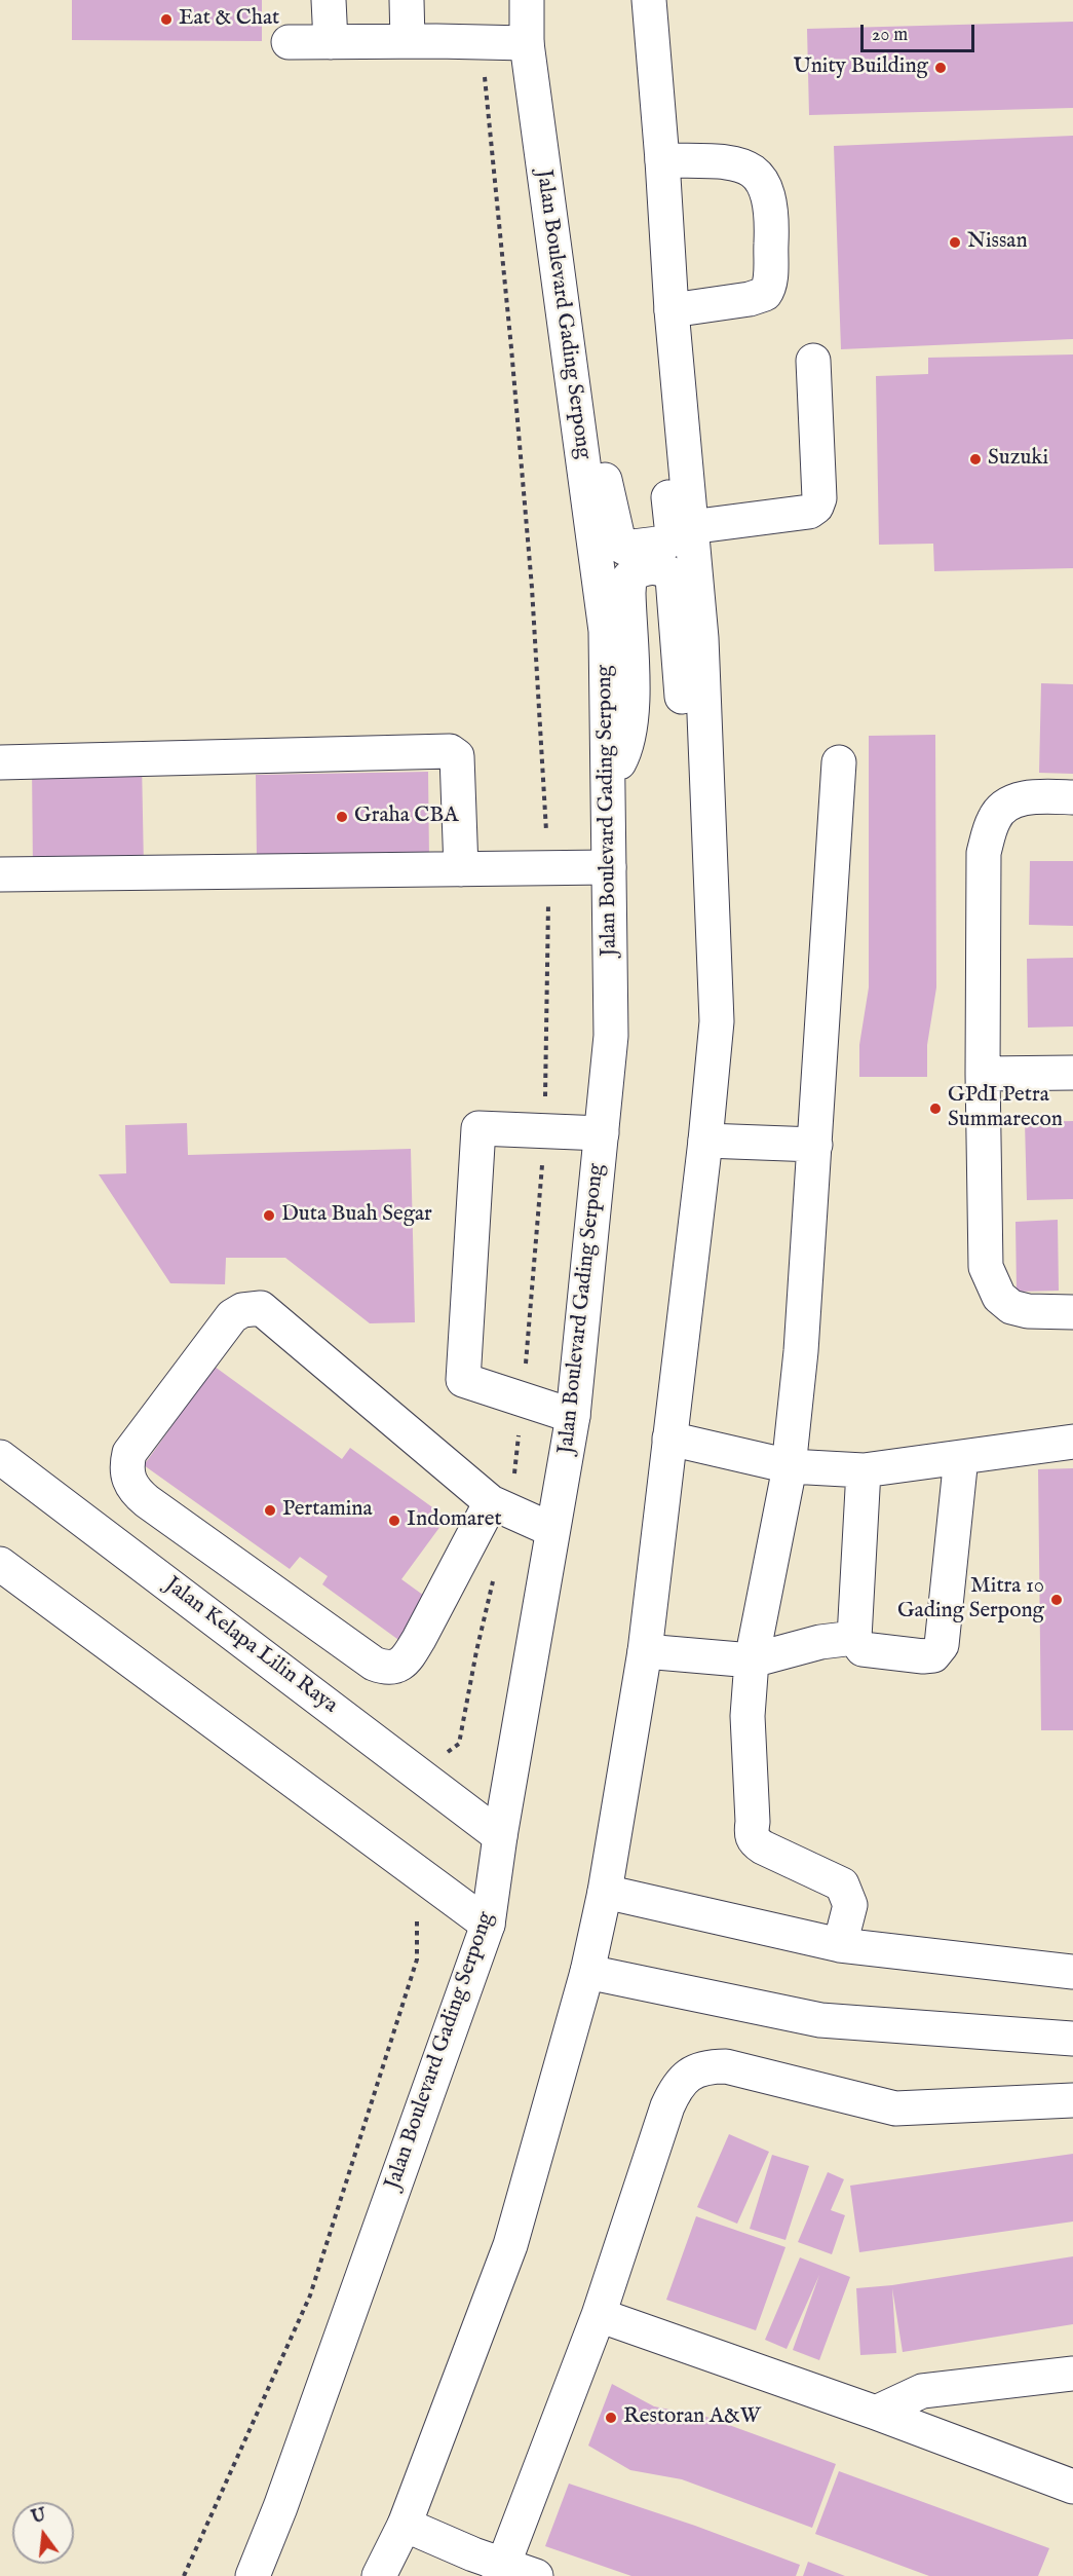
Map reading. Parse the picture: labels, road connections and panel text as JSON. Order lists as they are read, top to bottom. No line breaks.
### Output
{"streets":{"main road":["Jalan Boulevard Gading Serpong","Jalan Kelapa Lilin Raya"]},"crossings":[["Jalan Boulevard Gading Serpong","Jalan Kelapa Lilin Raya"]],"places":["Eat & Chat","Unity Building","Nissan","Suzuki","Graha CBA","GPdI Petra Summarecon","Duta Buah Segar","Pertamina","Indomaret","Mitra 10 Gading Serpong","Restoran A&W"],"scale_bar":"20 m","north":"top"}
